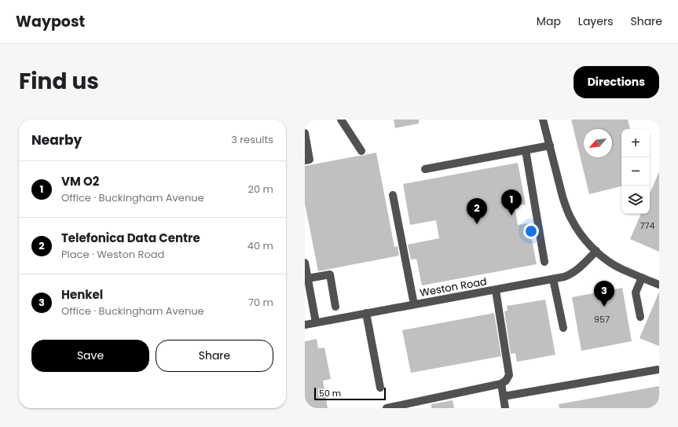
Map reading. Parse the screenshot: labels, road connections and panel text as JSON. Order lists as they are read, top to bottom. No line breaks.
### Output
{"streets":{"street":["Weston Road"]},"house_numbers":["774","957"],"scale_bar":"50 m","north":"bottom left","page":{"header":"Waypost","nav":["Map","Layers","Share"],"title":"Find us","buttons":["Directions",["Save","Share"]],"heading":["Nearby","3 results"],"map_buttons":["+","−"],"list":[{"mark":"1","name":"VM O2","note":"Office · Buckingham Avenue","value":"20 m"},{"mark":"2","name":"Telefonica Data Centre","note":"Place · Weston Road","value":"40 m"},{"mark":"3","name":"Henkel","note":"Office · Buckingham Avenue","value":"70 m"}],"pins":["1","2","3"],"scale":"50 m"}}
